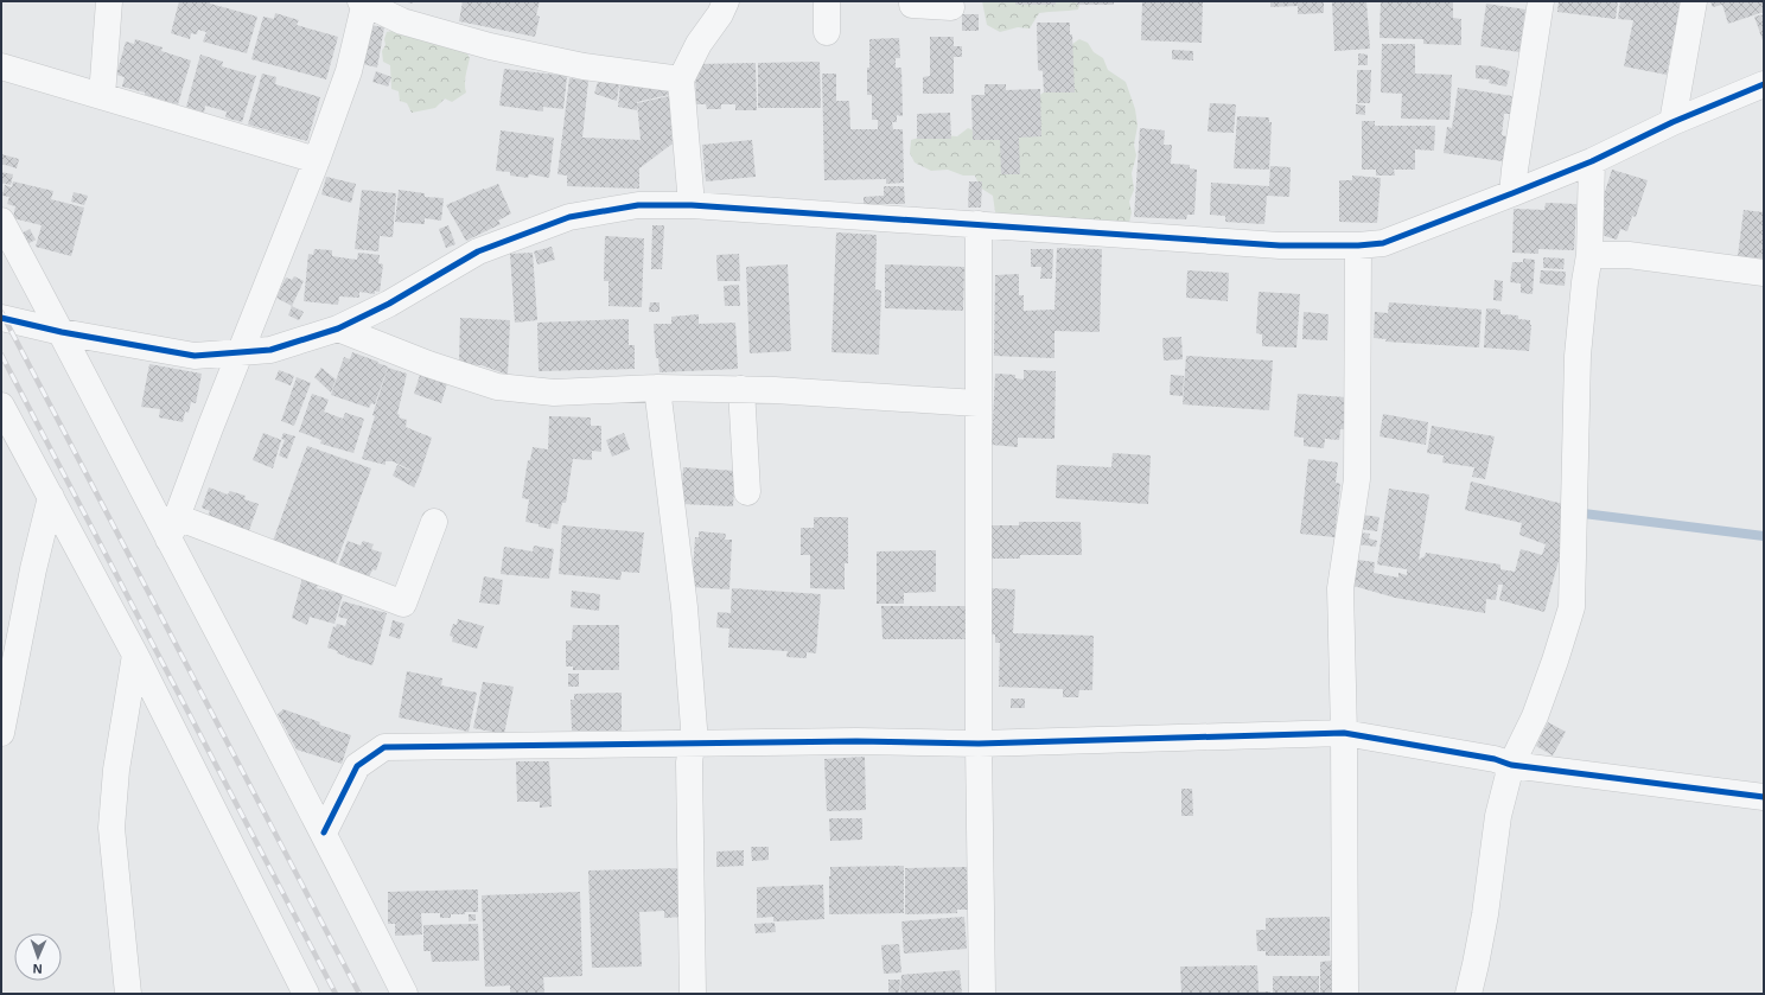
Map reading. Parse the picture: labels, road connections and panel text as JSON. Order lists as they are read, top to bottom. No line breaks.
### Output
{"north":"bottom"}
